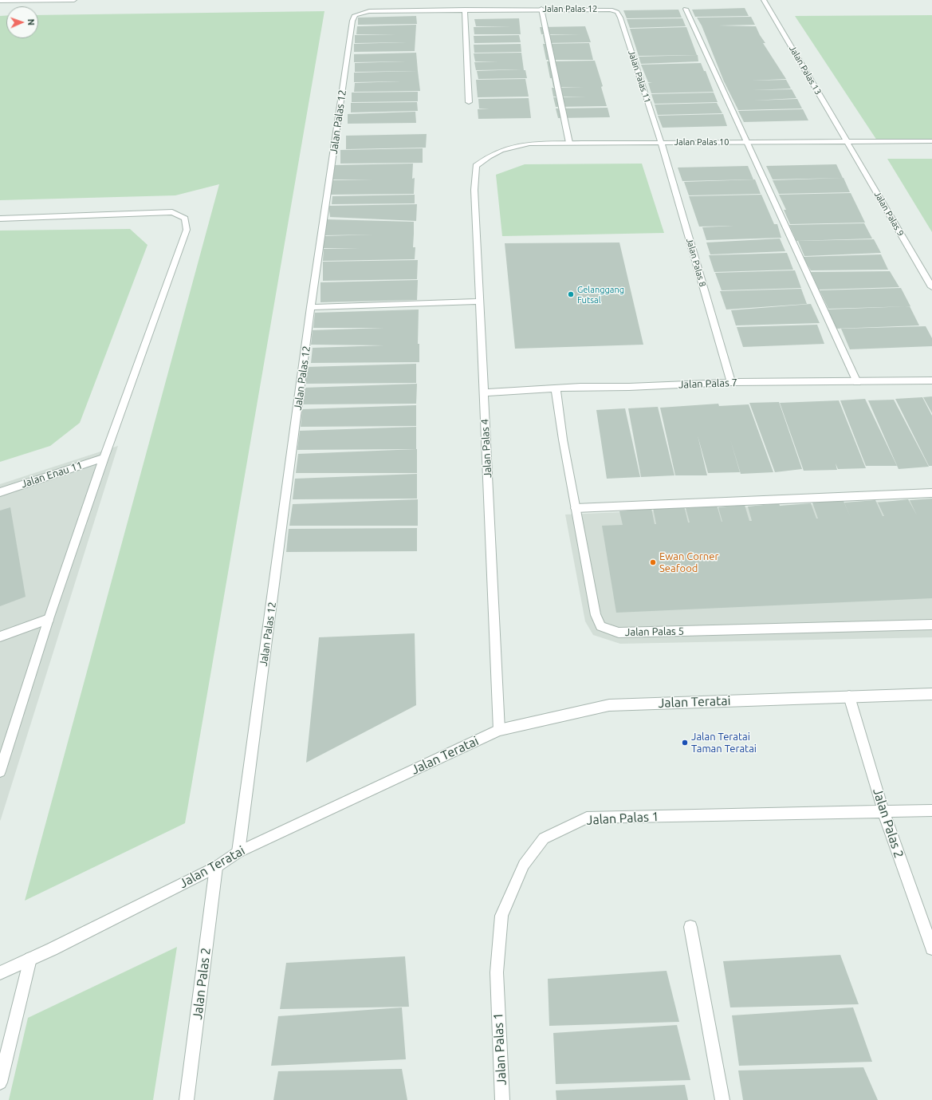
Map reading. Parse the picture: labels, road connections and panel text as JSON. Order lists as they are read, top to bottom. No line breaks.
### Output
{"streets":{"street":["Jalan Palas 12","Jalan Palas 13","Jalan Palas 11","Jalan Palas 10","Jalan Palas 9","Jalan Palas 8","Jalan Palas 7","Jalan Palas 4","Jalan Enau 11","Jalan Palas 5","Jalan Teratai","Jalan Palas 1","Jalan Palas 2"]},"crossings":[["Jalan Palas 12","Jalan Palas 11"],["Jalan Palas 12","Jalan Teratai"],["Jalan Palas 13","Jalan Palas 10"],["Jalan Palas 13","Jalan Palas 9"],["Jalan Palas 11","Jalan Palas 10"],["Jalan Palas 11","Jalan Palas 8"],["Jalan Palas 10","Jalan Palas 9"],["Jalan Palas 10","Jalan Palas 8"],["Jalan Palas 10","Jalan Palas 4"],["Jalan Palas 8","Jalan Palas 7"],["Jalan Palas 7","Jalan Palas 4"],["Jalan Palas 7","Jalan Palas 5"],["Jalan Palas 4","Jalan Teratai"],["Jalan Teratai","Jalan Palas 2"],["Jalan Palas 1","Jalan Palas 2"]],"places":["Gelanggang Futsal","Ewan Corner Seafood","Jalan Teratai Taman Teratai"],"north":"right"}
